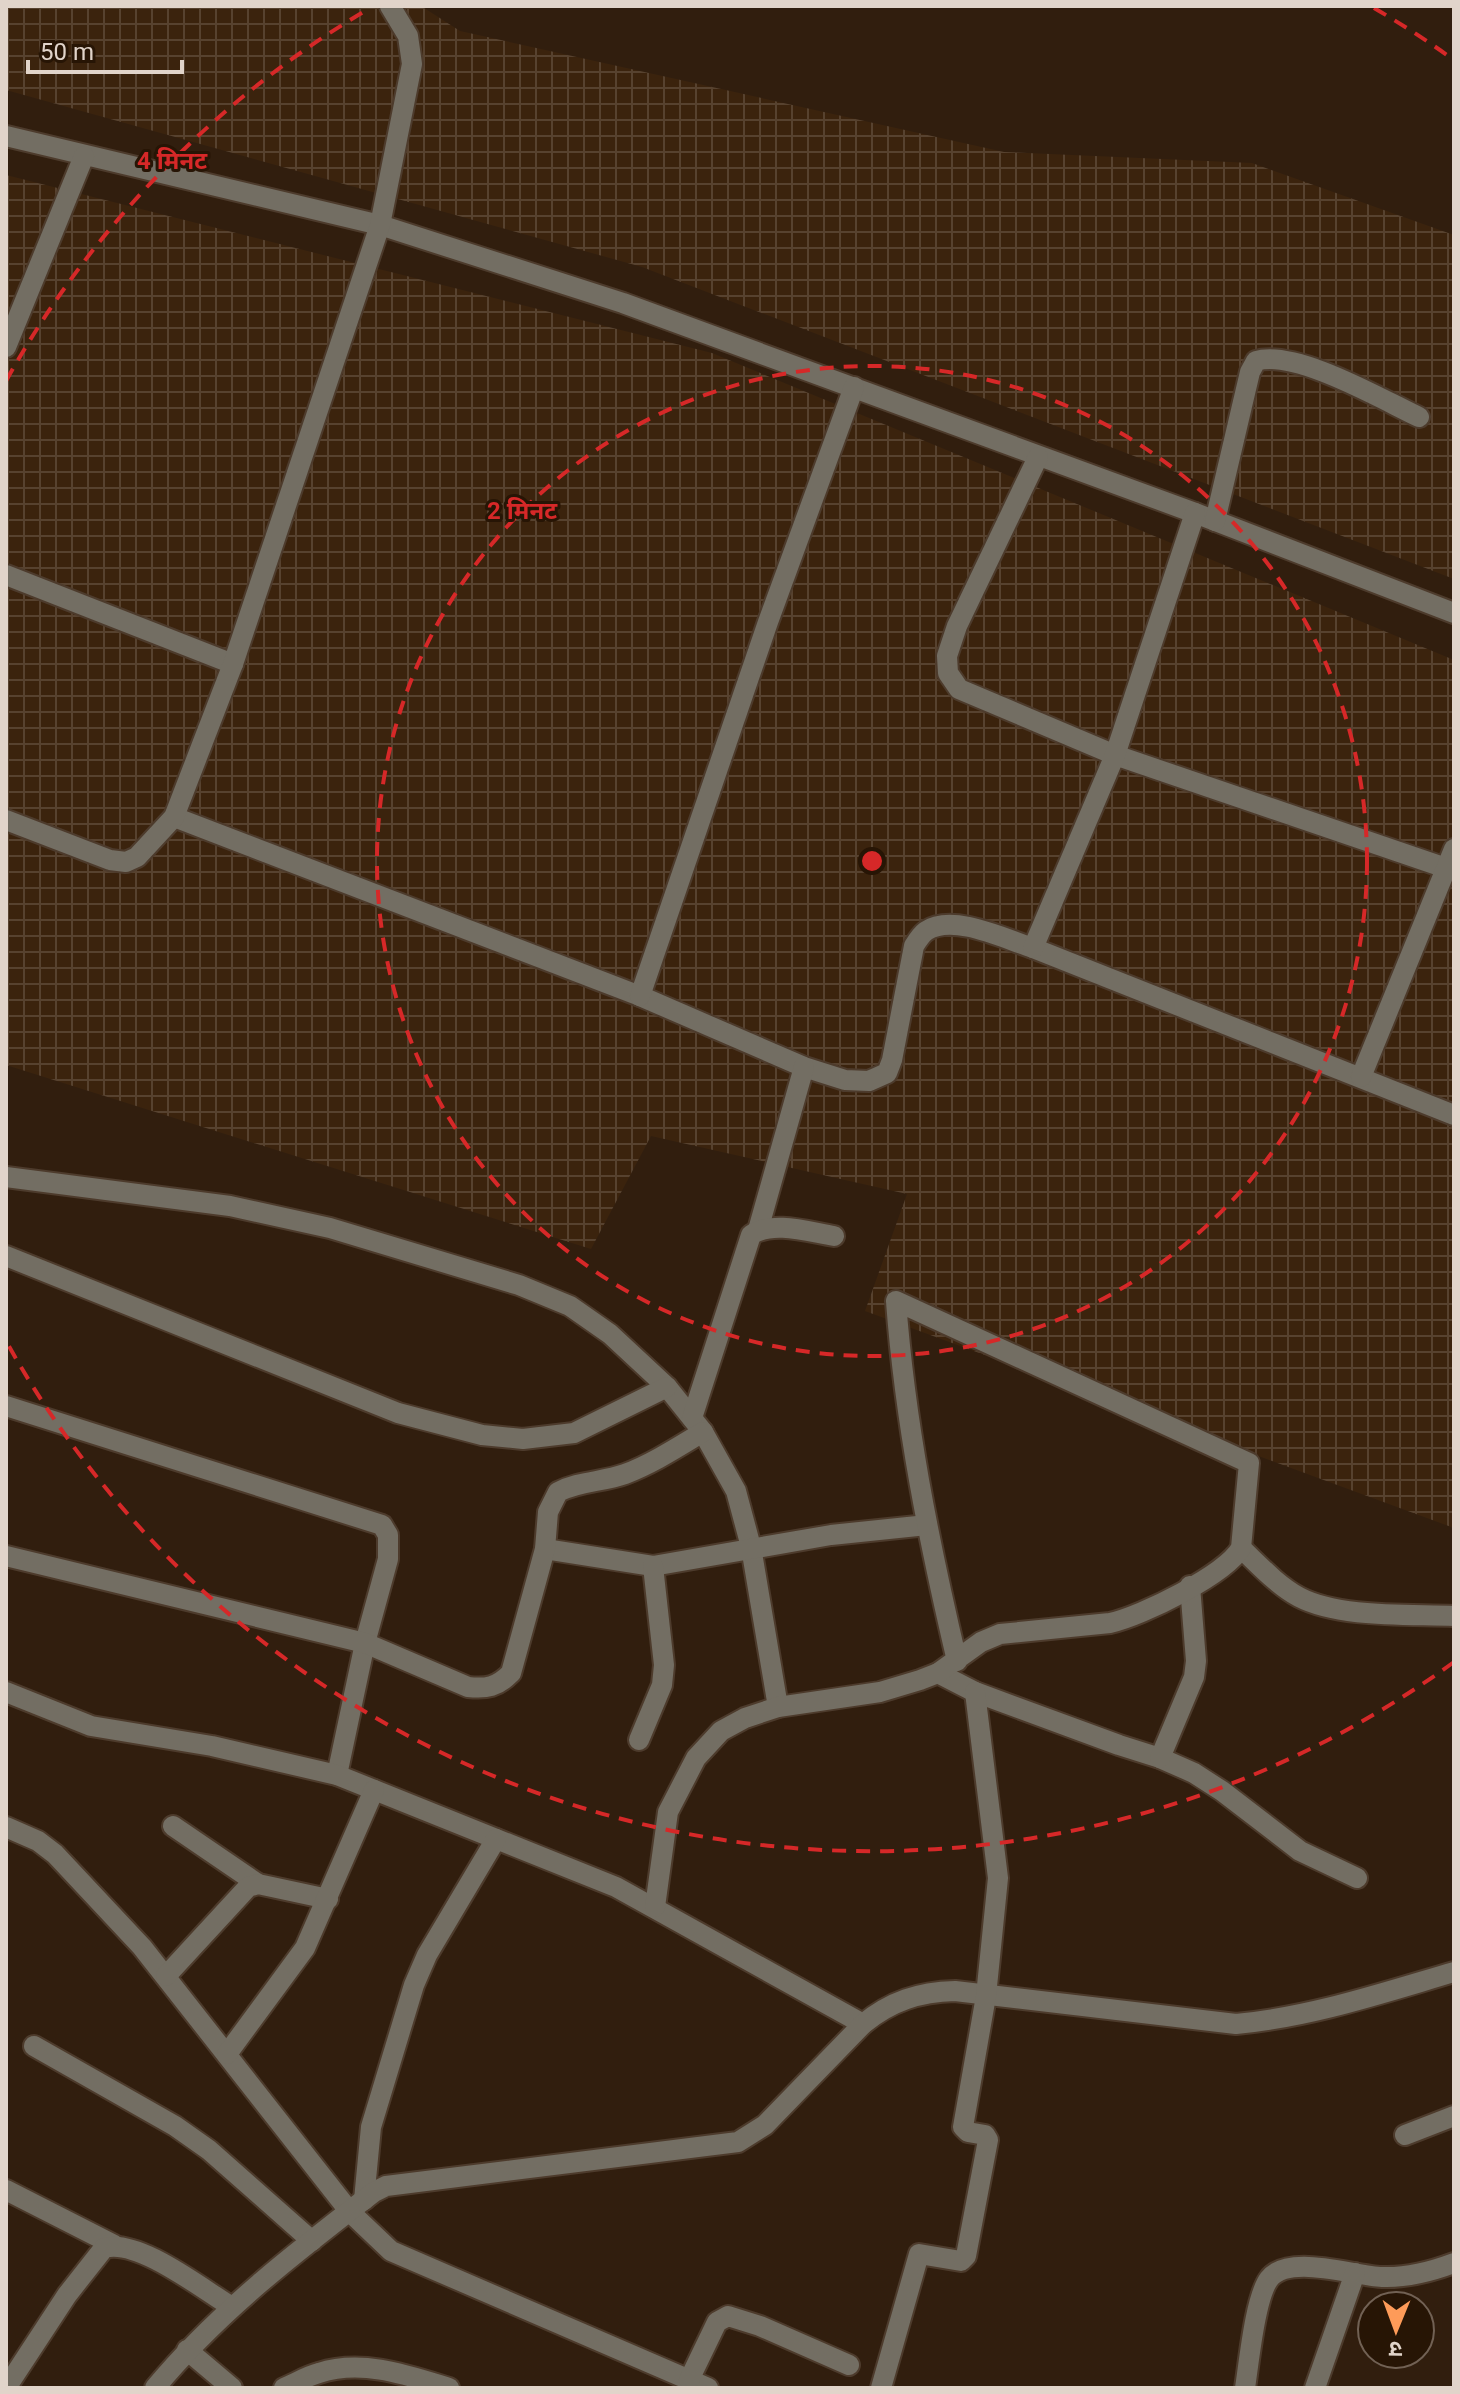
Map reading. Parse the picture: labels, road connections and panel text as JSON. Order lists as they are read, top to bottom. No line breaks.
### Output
{"scale_bar":"50 m","north":"bottom","rings":["4 मिनट","2 मिनट"]}
